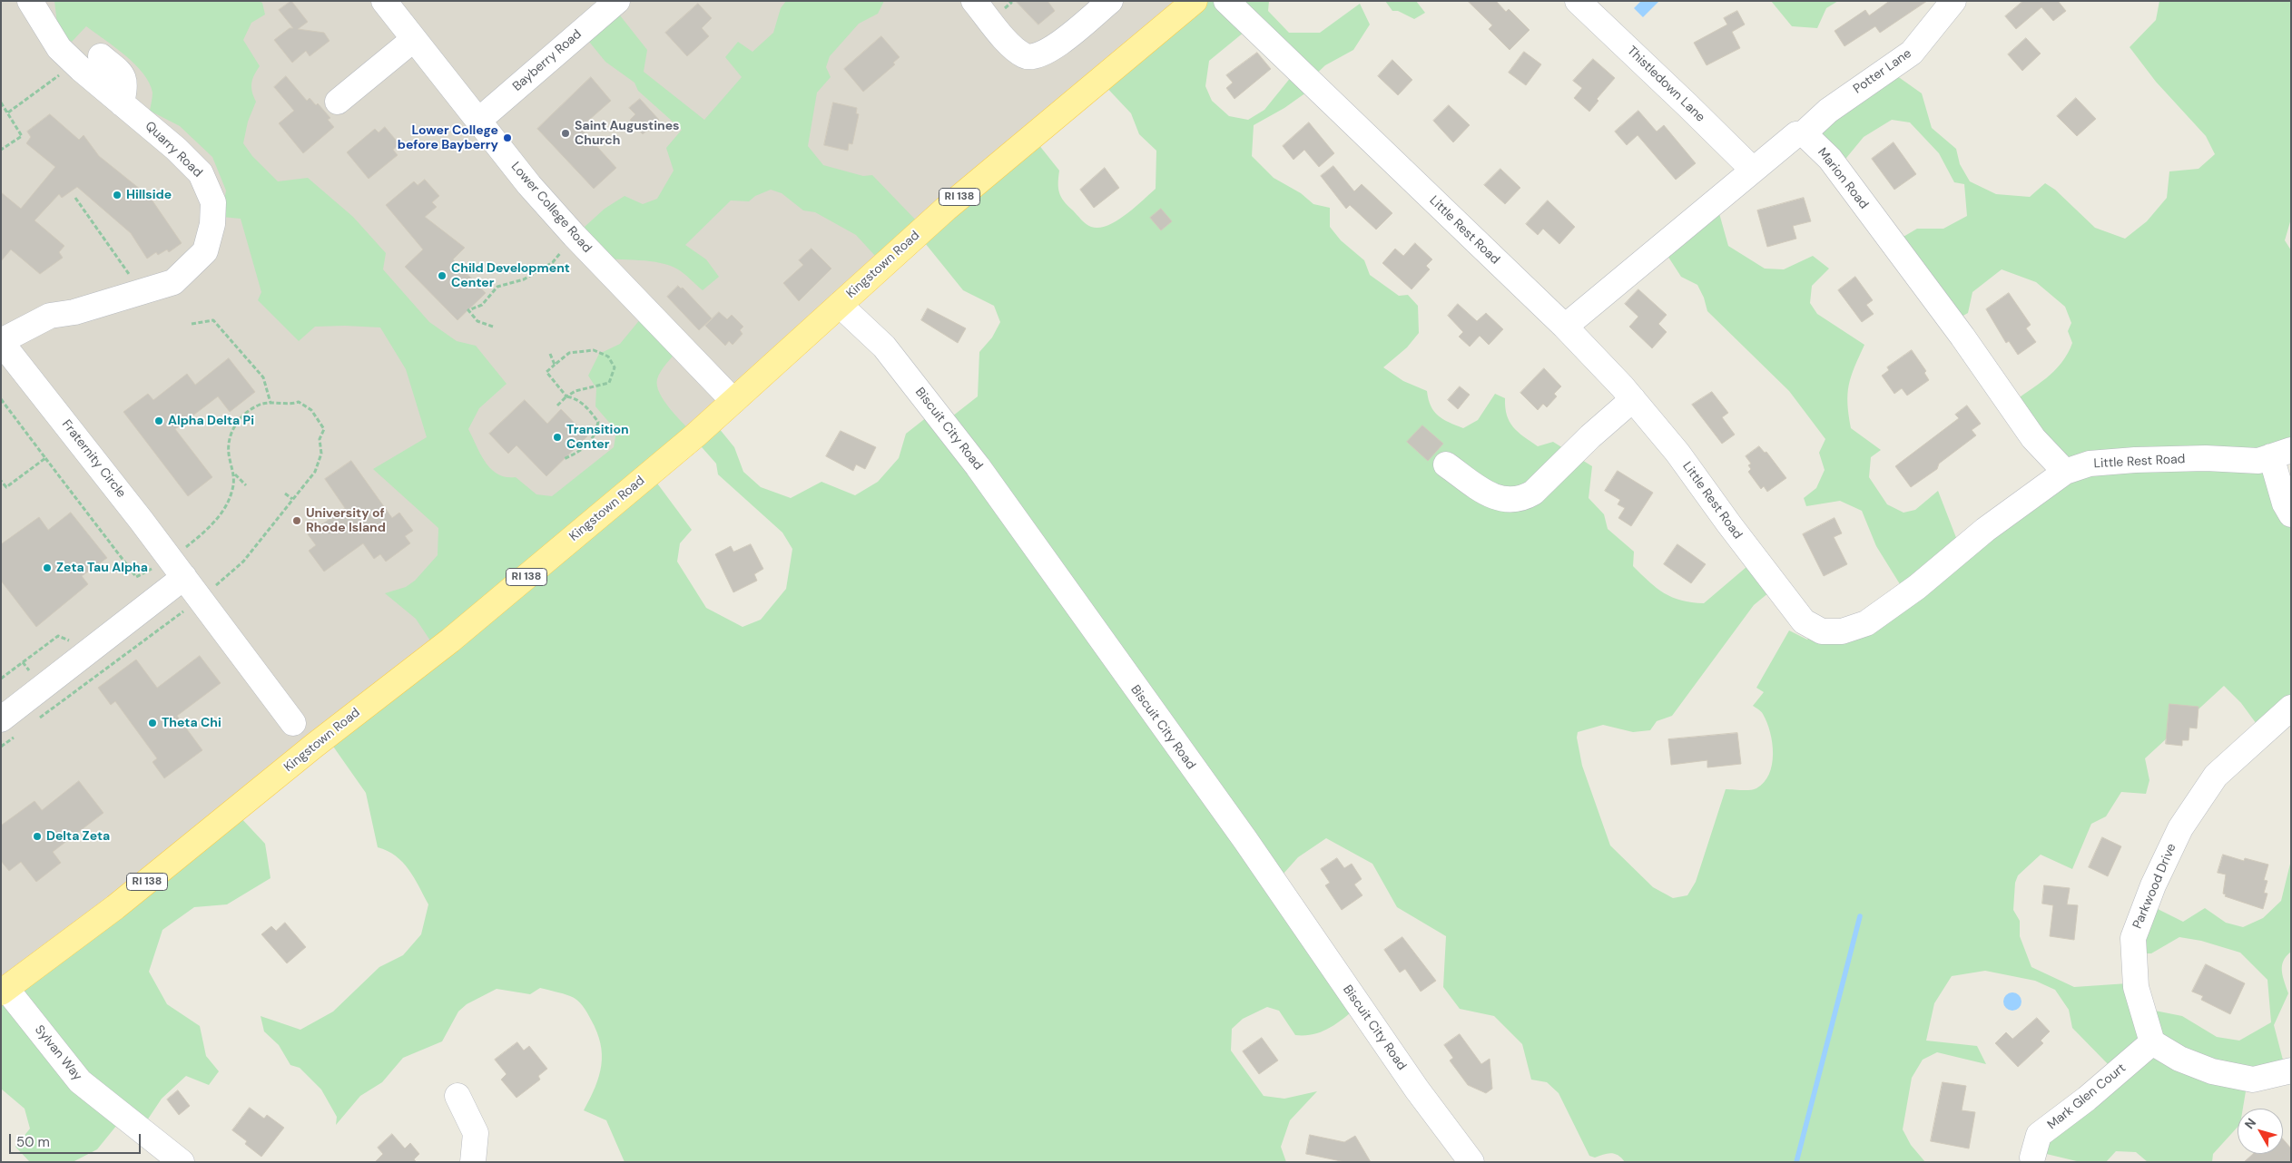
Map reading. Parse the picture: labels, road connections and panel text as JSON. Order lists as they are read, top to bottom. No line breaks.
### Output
{"streets":{"main road":["RI 138","Kingstown Road"],"street":["Bayberry Road","Potter Lane","Thistledown Lane","Quarry Road","Marion Road","Lower College Road","Little Rest Road","Biscuit City Road","Fraternity Circle","Parkwood Drive","Sylvan Way","Mark Glen Court"]},"crossings":[["Bayberry Road","Lower College Road"],["Potter Lane","Marion Road"],["Quarry Road","Fraternity Circle"],["Marion Road","Little Rest Road"],["Lower College Road","Kingstown Road"],["Kingstown Road","Biscuit City Road"],["Kingstown Road","Sylvan Way"],["Parkwood Drive","Mark Glen Court"]],"places":["Saint Augustines Church","Lower College before Bayberry","Hillside","Child Development Center","Alpha Delta Pi","Transition Center","University of Rhode Island","Zeta Tau Alpha","Theta Chi","Delta Zeta"],"scale_bar":"50 m","north":"top left"}
